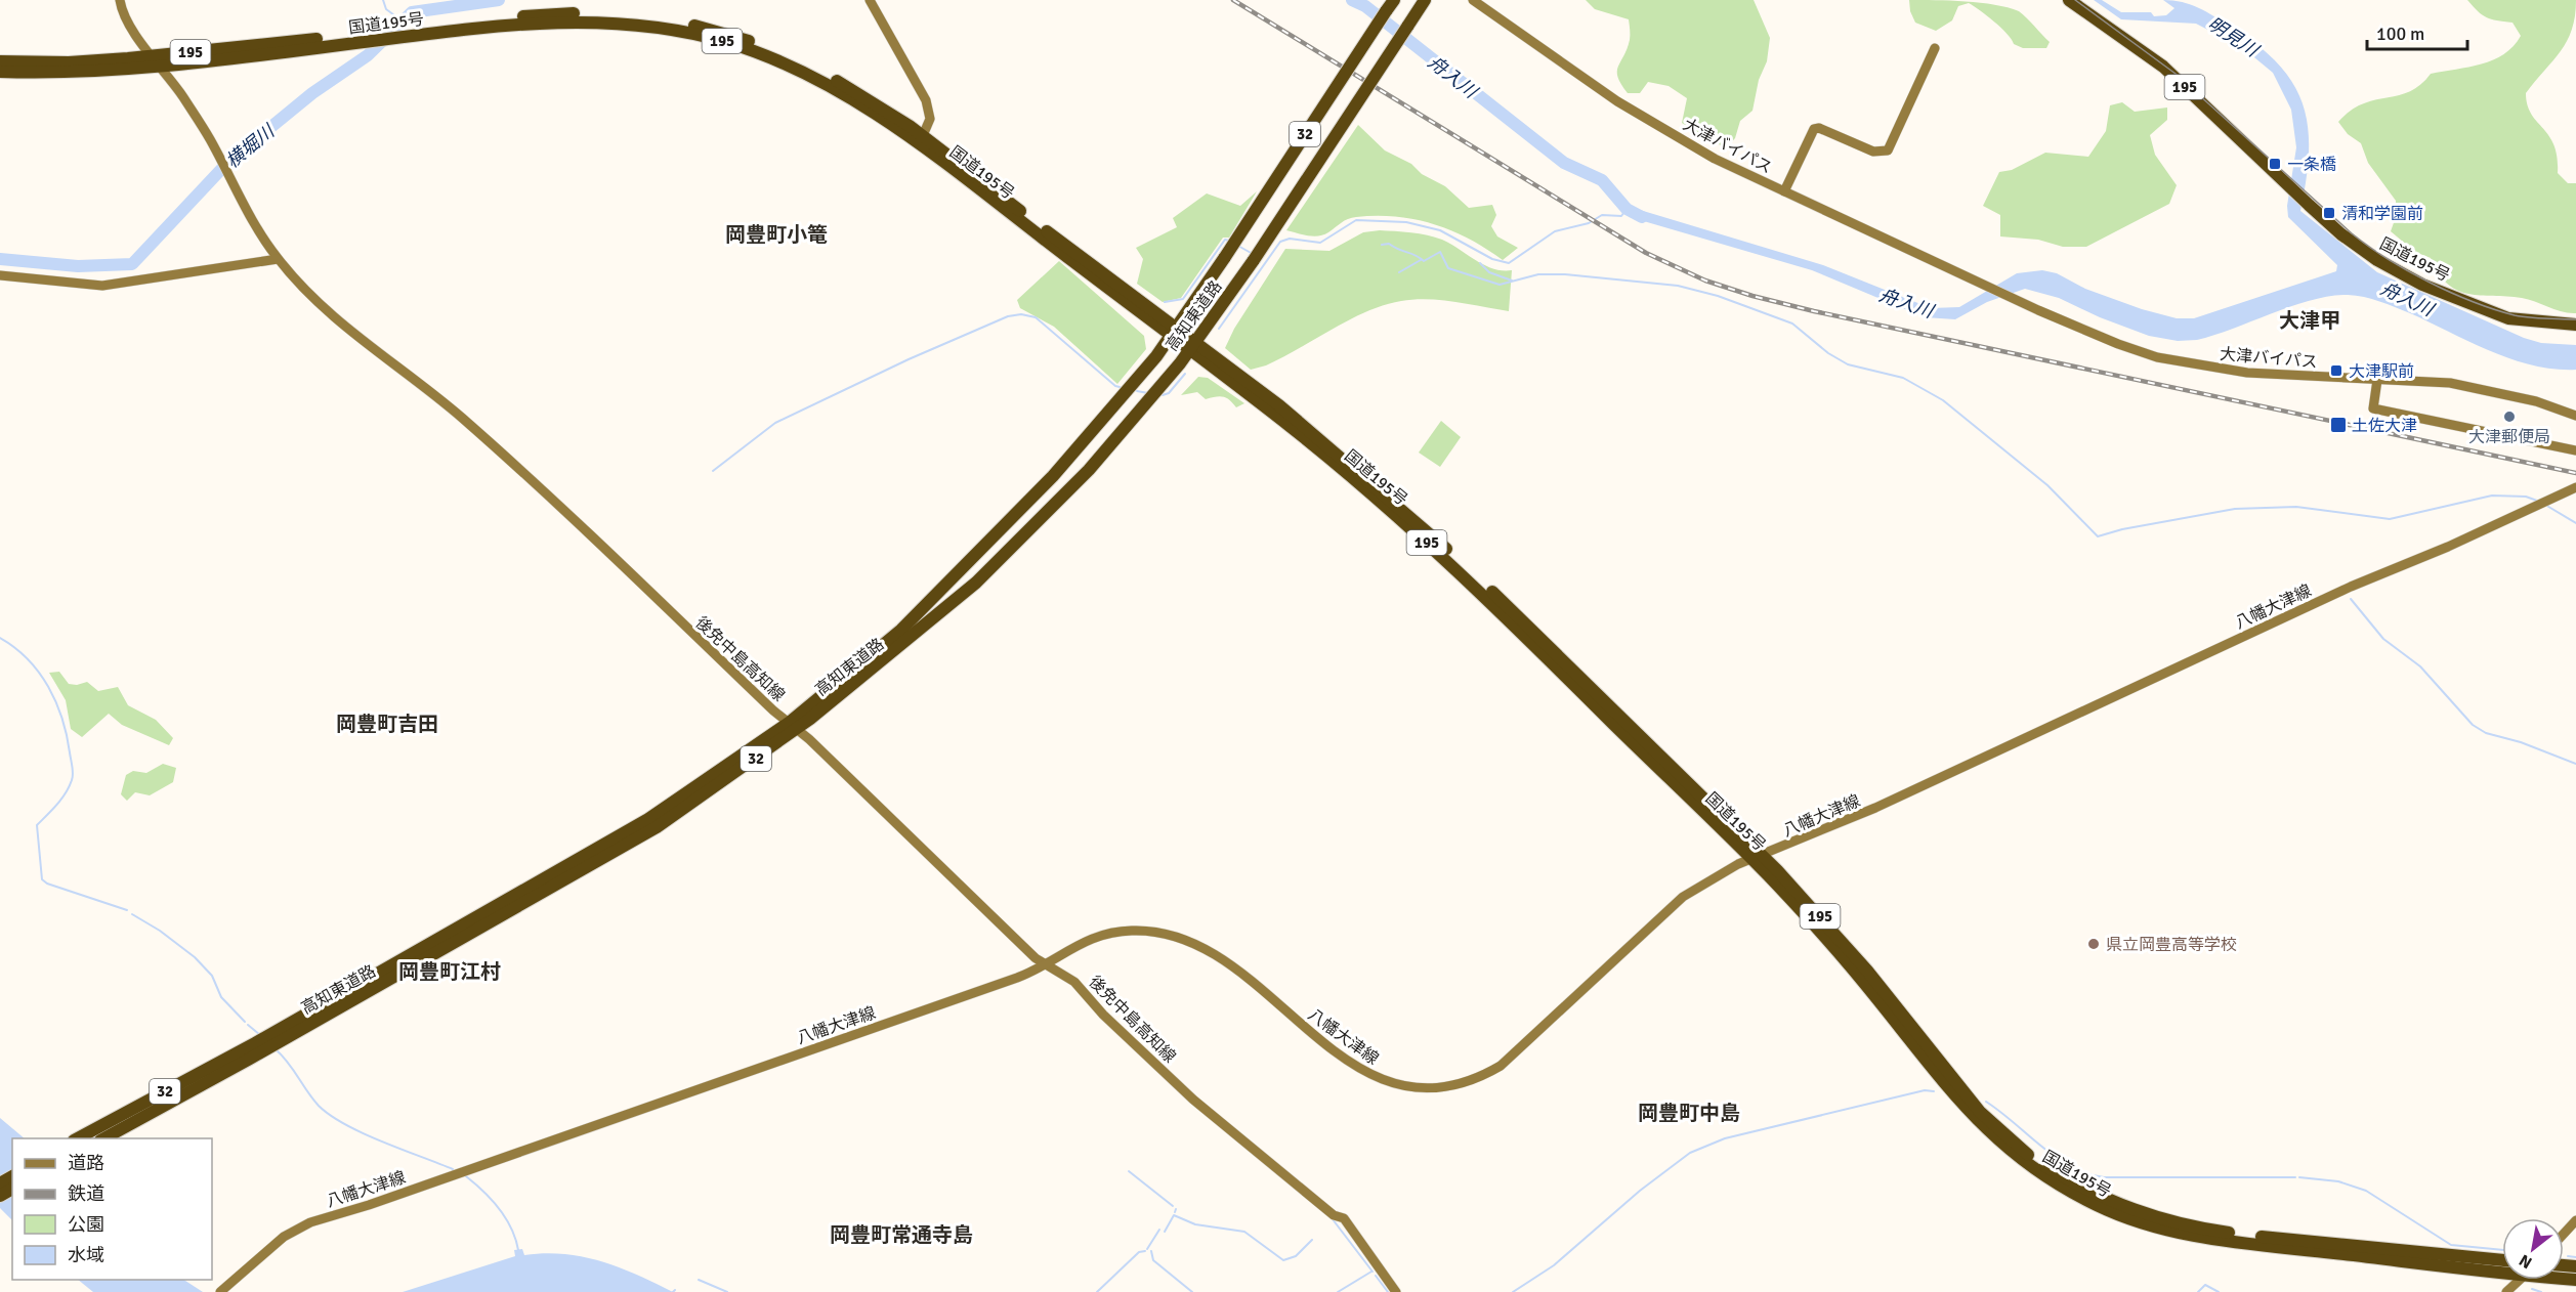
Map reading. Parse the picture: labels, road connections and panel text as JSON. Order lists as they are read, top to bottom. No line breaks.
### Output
{"streets":{"highway":["国道195号","195","32","高知東道路"],"main road":["大津バイパス","八幡大津線","後免中島高知線"]},"crossings":[["国道195号","高知東道路"],["国道195号","八幡大津線"],["国道195号","後免中島高知線"],["高知東道路","後免中島高知線"],["八幡大津線","後免中島高知線"]],"districts":["岡豊町小篭","大津甲","岡豊町吉田","岡豊町江村","岡豊町中島","岡豊町常通寺島"],"water":["明見川","舟入川","横堀川"],"places":{"transit":["一条橋","清和学園前","大津駅前","土佐大津"],"other":["大津郵便局","県立岡豊高等学校"]},"legend":["道路","鉄道","公園","水域"],"scale_bar":"100 m","north":"bottom left"}
